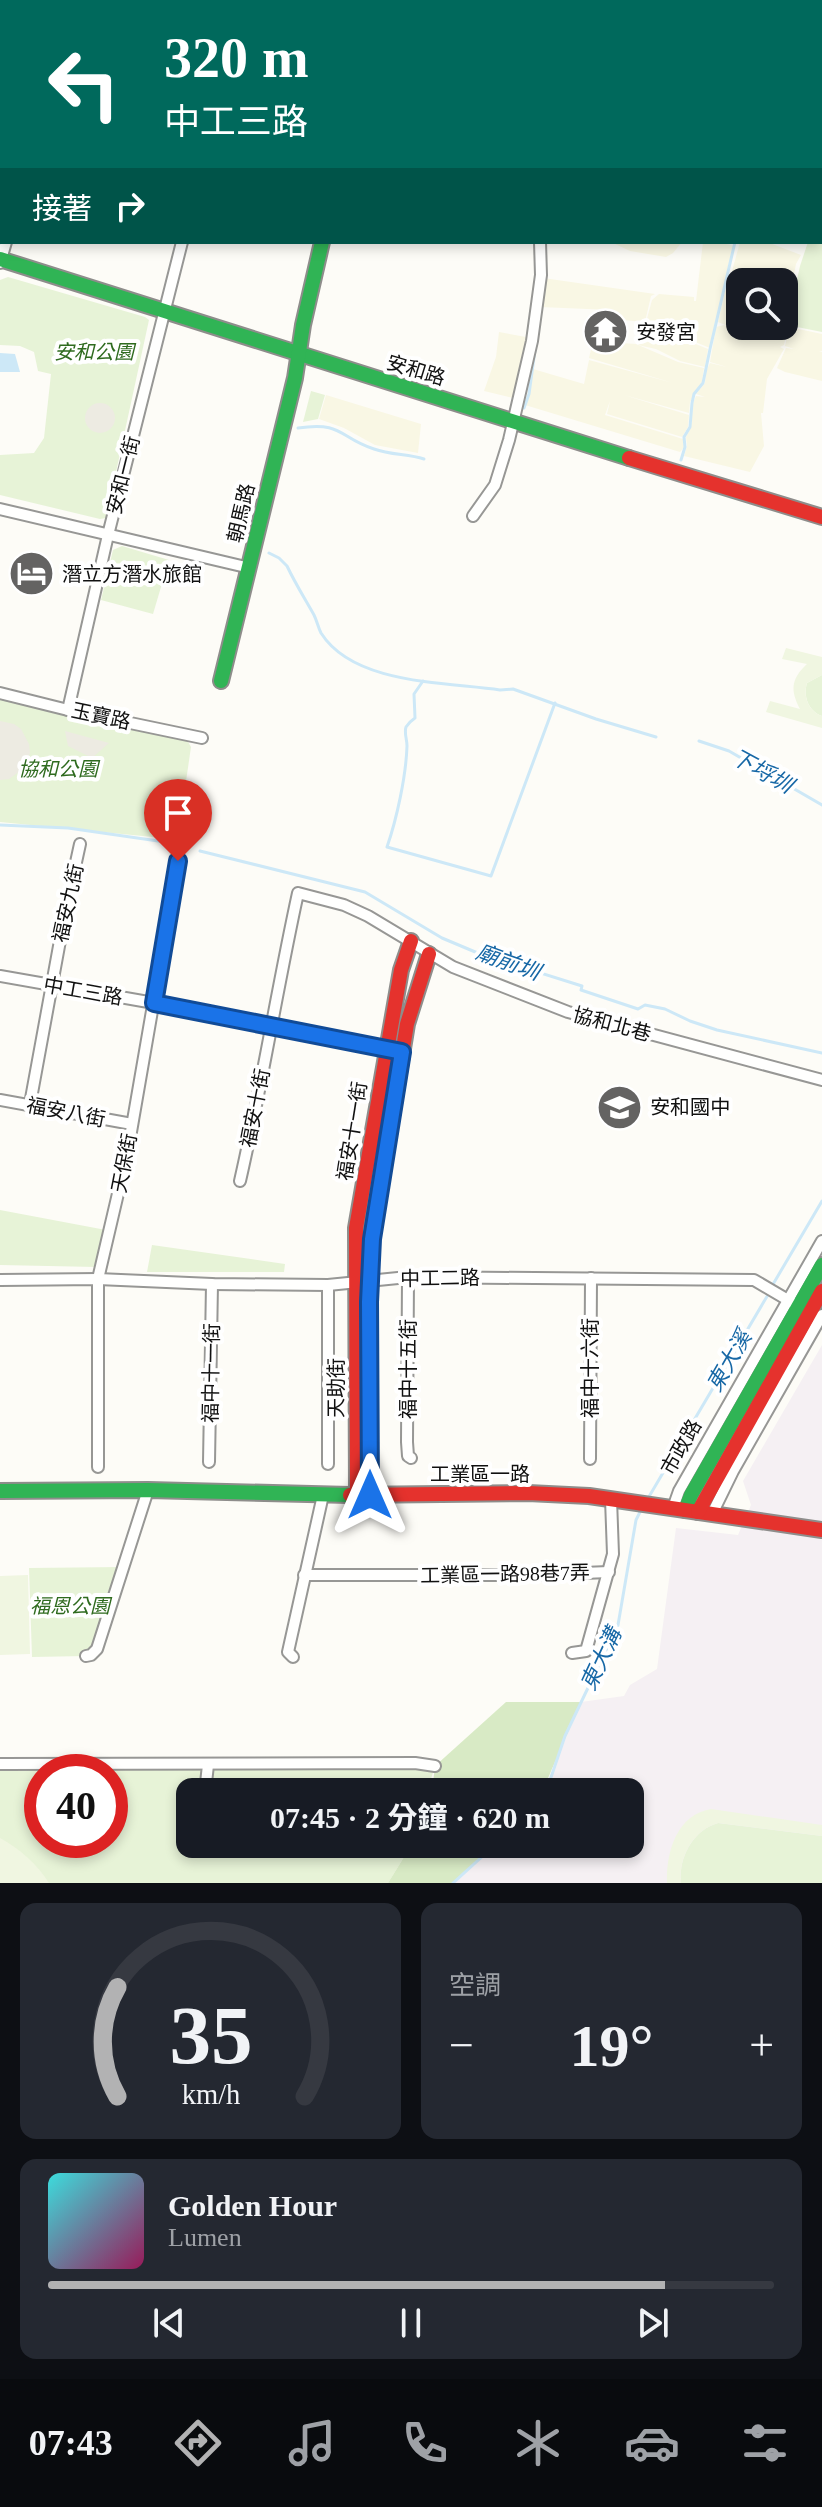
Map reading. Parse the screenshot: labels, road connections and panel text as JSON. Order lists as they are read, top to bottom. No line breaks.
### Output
{"streets":{"street":["安和路","安和一街","朝馬路","玉寶路","福安九街","中工三路","協和北巷","福安十街","福安八街","福安十一街","天保街","中工二路","福中十六街","福中十五街","福中十一街","天助街","市政路","工業區一路","工業區一路98巷7弄"]},"crossings":[["安和路","安和一街"],["安和路","朝馬路"],["安和一街","玉寶路"],["福安九街","中工三路"],["福安九街","福安八街"],["中工三路","福安十街"],["中工三路","福安十一街"],["中工三路","天保街"],["中工三路","天助街"],["協和北巷","福安十街"],["協和北巷","福安十一街"],["協和北巷","天助街"],["福安八街","天保街"],["福安十一街","中工二路"],["福安十一街","天助街"],["天保街","中工二路"],["中工二路","福中十六街"],["中工二路","福中十五街"],["中工二路","福中十一街"],["中工二路","天助街"],["中工二路","市政路"],["天助街","工業區一路"],["市政路","工業區一路"]],"water":["下埒圳","廟前圳","東大溪","東大溝"],"parks":["安和公園","協和公園","福恩公園"],"places":{"temple":["安發宮"],"hotel":["潛立方潛水旅館"],"school or university":["安和國中"]},"page":{"turn":["320 m","中工三路"],"then":"接著","limit":"40","trip":"07:45 · 2 分鐘 · 620 m","tile":"空調","heat":["−","19°","+"],"song":["Golden Hour","Lumen"],"tabs":"07:43","gauge":["35","km/h"]}}
